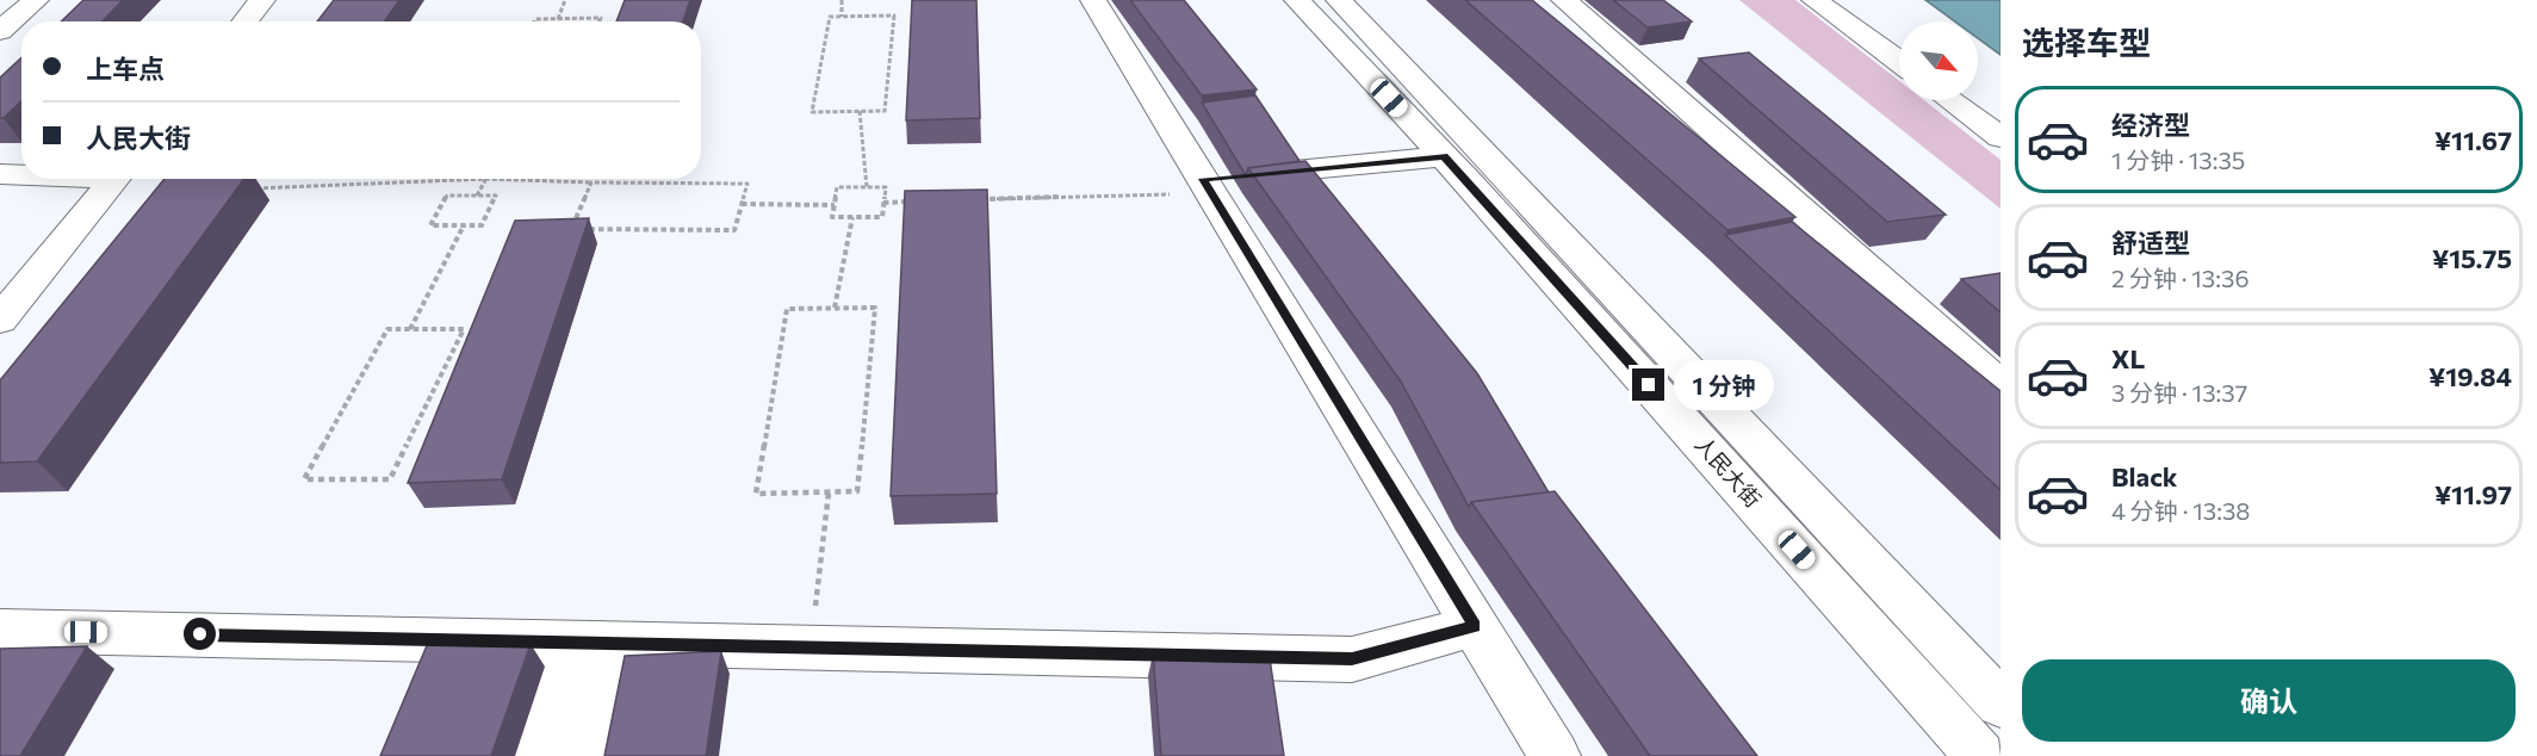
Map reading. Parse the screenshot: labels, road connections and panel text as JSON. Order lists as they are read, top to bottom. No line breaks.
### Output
{"streets":{"street":["人民大街"]},"north":"bottom right","page":{"heading":"选择车型","banner":["上车点","人民大街"],"list":[{"name":"经济型","note":"1 分钟 · 13:35","value":"¥11.67"},{"name":"舒适型","note":"2 分钟 · 13:36","value":"¥15.75"},{"name":"XL","note":"3 分钟 · 13:37","value":"¥19.84"},{"name":"Black","note":"4 分钟 · 13:38","value":"¥11.97"}],"bubble":"1 分钟","buttons":"确认"}}
